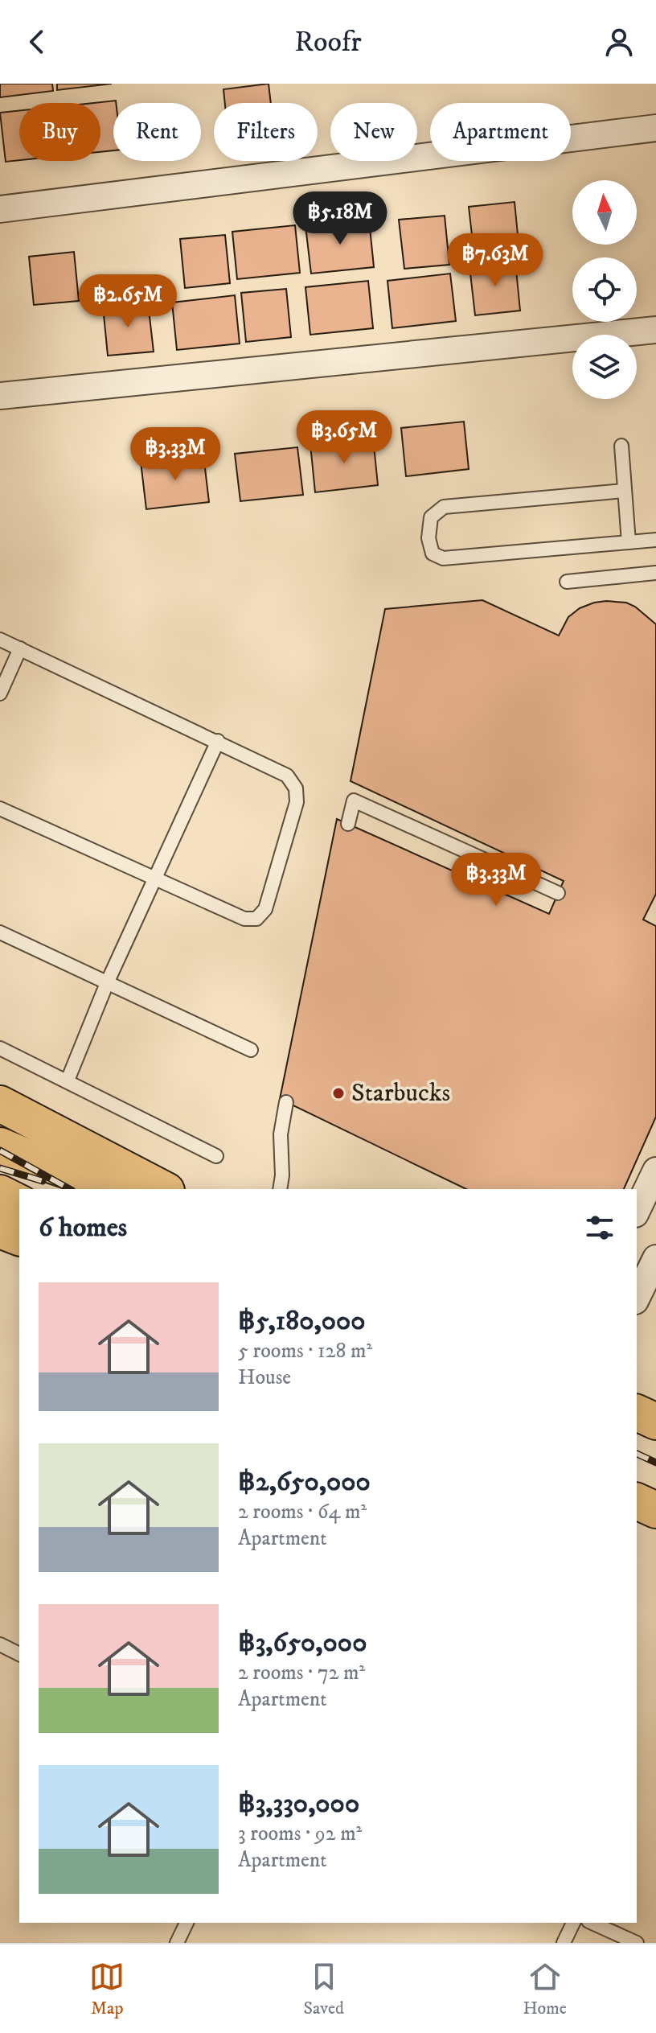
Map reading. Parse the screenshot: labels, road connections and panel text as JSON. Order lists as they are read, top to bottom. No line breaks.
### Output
{"places":["Starbucks"],"north":"top","page":{"header":"Roofr","chip":["Buy","Rent","Filters","New","Apartment"],"price":["฿5.18M","฿7.63M","฿2.65M","฿3.65M","฿3.33M","฿3.33M"],"heading":"6 homes","list":[{"name":"฿5,180,000","note":"5 rooms · 128 m² · House"},{"name":"฿2,650,000","note":"2 rooms · 64 m² · Apartment"},{"name":"฿3,650,000","note":"2 rooms · 72 m² · Apartment"},{"name":"฿3,330,000","note":"3 rooms · 92 m² · Apartment"}],"tabs":["Map","Saved","Home"]}}
